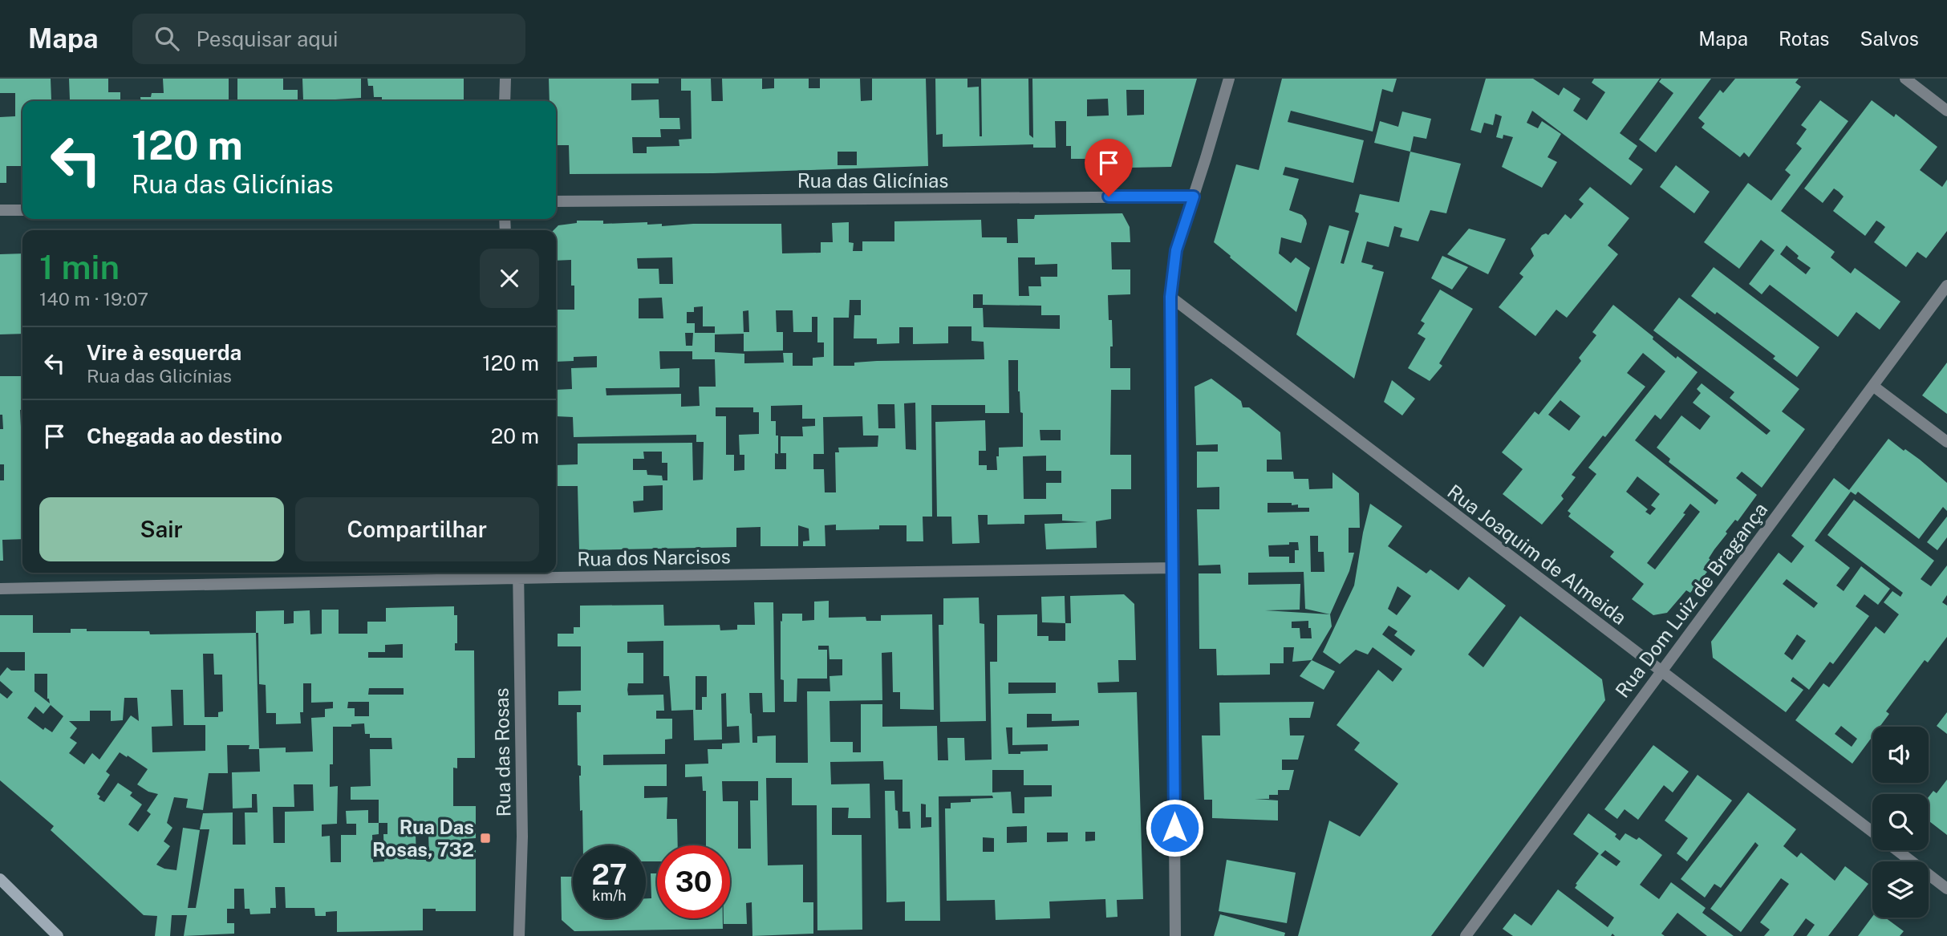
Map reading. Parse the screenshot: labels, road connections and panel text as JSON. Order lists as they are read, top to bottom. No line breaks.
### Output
{"streets":{"street":["Rua das Glicínias","Rua Joaquim de Almeida","Rua dos Narcisos","Rua Dom Luiz de Bragança","Rua das Rosas"]},"crossings":[["Rua Joaquim de Almeida","Rua Dom Luiz de Bragança"],["Rua dos Narcisos","Rua das Rosas"]],"places":{"transit":["Rua Das Rosas, 732"]},"page":{"header":"Mapa","search":"Pesquisar aqui","nav":["Mapa","Rotas","Salvos"],"turn":["120 m","Rua das Glicínias"],"heading":["1 min","140 m · 19:07"],"list":[{"name":"Vire à esquerda","note":"Rua das Glicínias","value":"120 m"},{"name":"Chegada ao destino","value":"20 m"}],"buttons":["Sair","Compartilhar"],"speed":"27 km/h","limit":"30"}}
